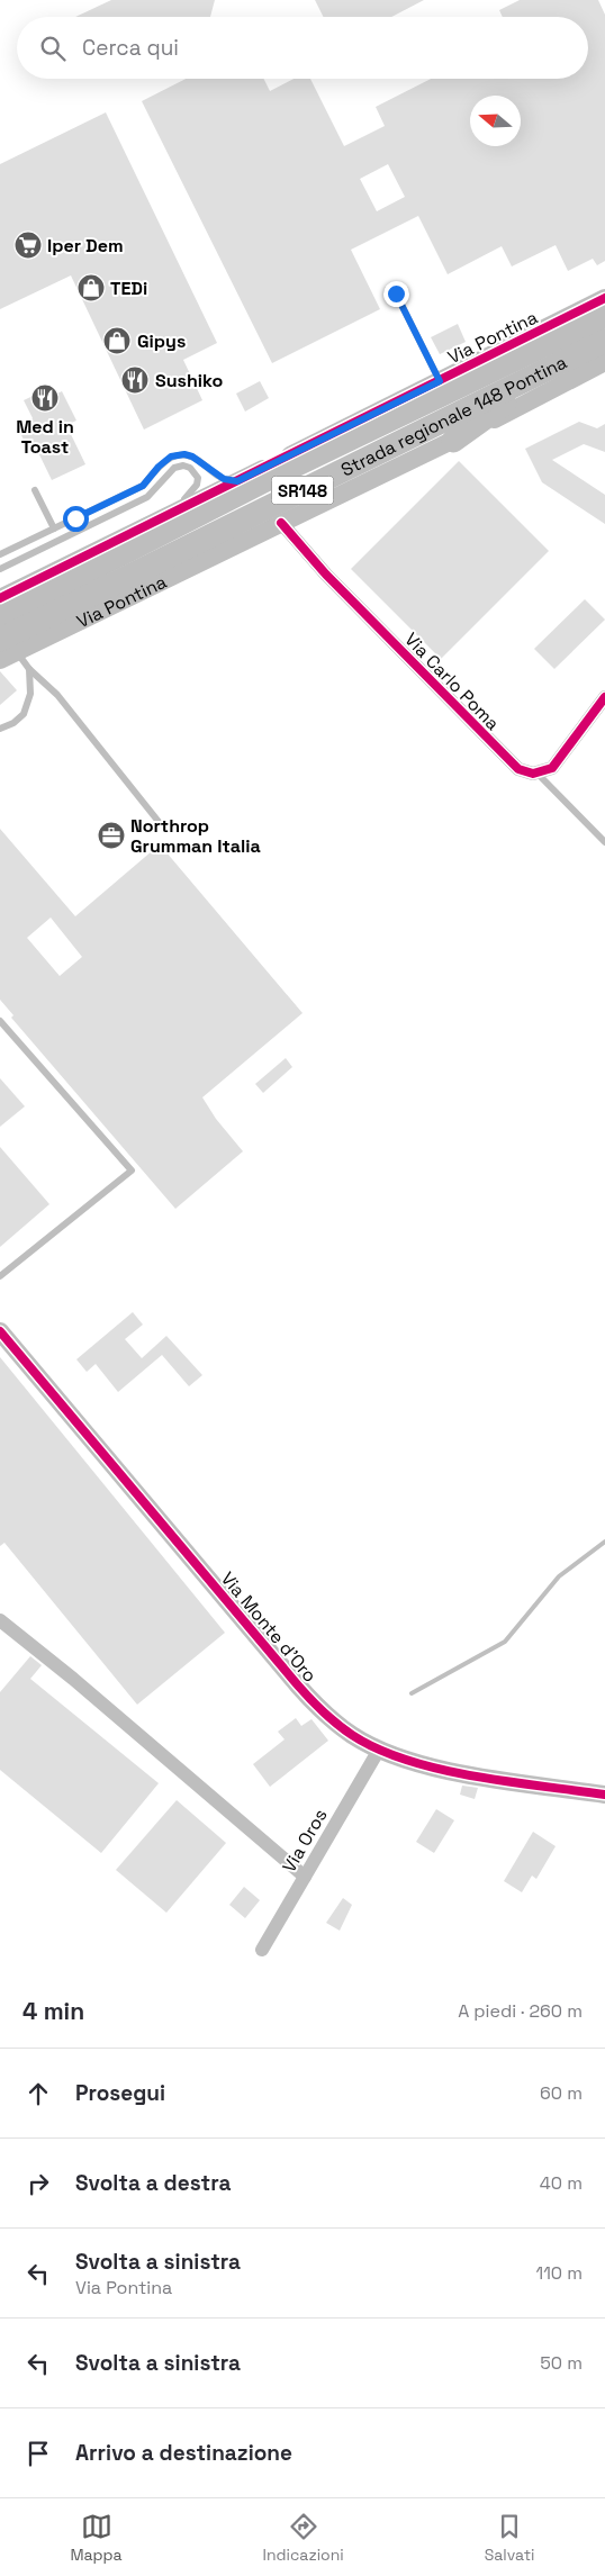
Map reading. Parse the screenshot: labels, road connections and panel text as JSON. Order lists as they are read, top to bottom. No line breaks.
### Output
{"streets":{"highway":["Strada regionale 148 Pontina","SR148"],"street":["Via Pontina","Via Carlo Poma","Via Monte d'Oro","Via Oros"]},"crossings":[["Via Pontina","Strada regionale 148 Pontina"],["Via Pontina","Via Carlo Poma"],["Via Monte d'Oro","Via Oros"]],"places":{"supermarket":["Iper Dem"],"shop":["TEDi","Gipys"],"restaurant":["Sushiko","Med in Toast"],"office":["Northrop Grumman Italia"]},"north":"left","page":{"search":"Cerca qui","heading":["4 min","A piedi · 260 m"],"list":[["Prosegui","60 m"],["Svolta a destra","40 m"],["Svolta a sinistra","Via Pontina","110 m"],["Svolta a sinistra","50 m"],"Arrivo a destinazione"],"nav":["Mappa","Indicazioni","Salvati"]}}
